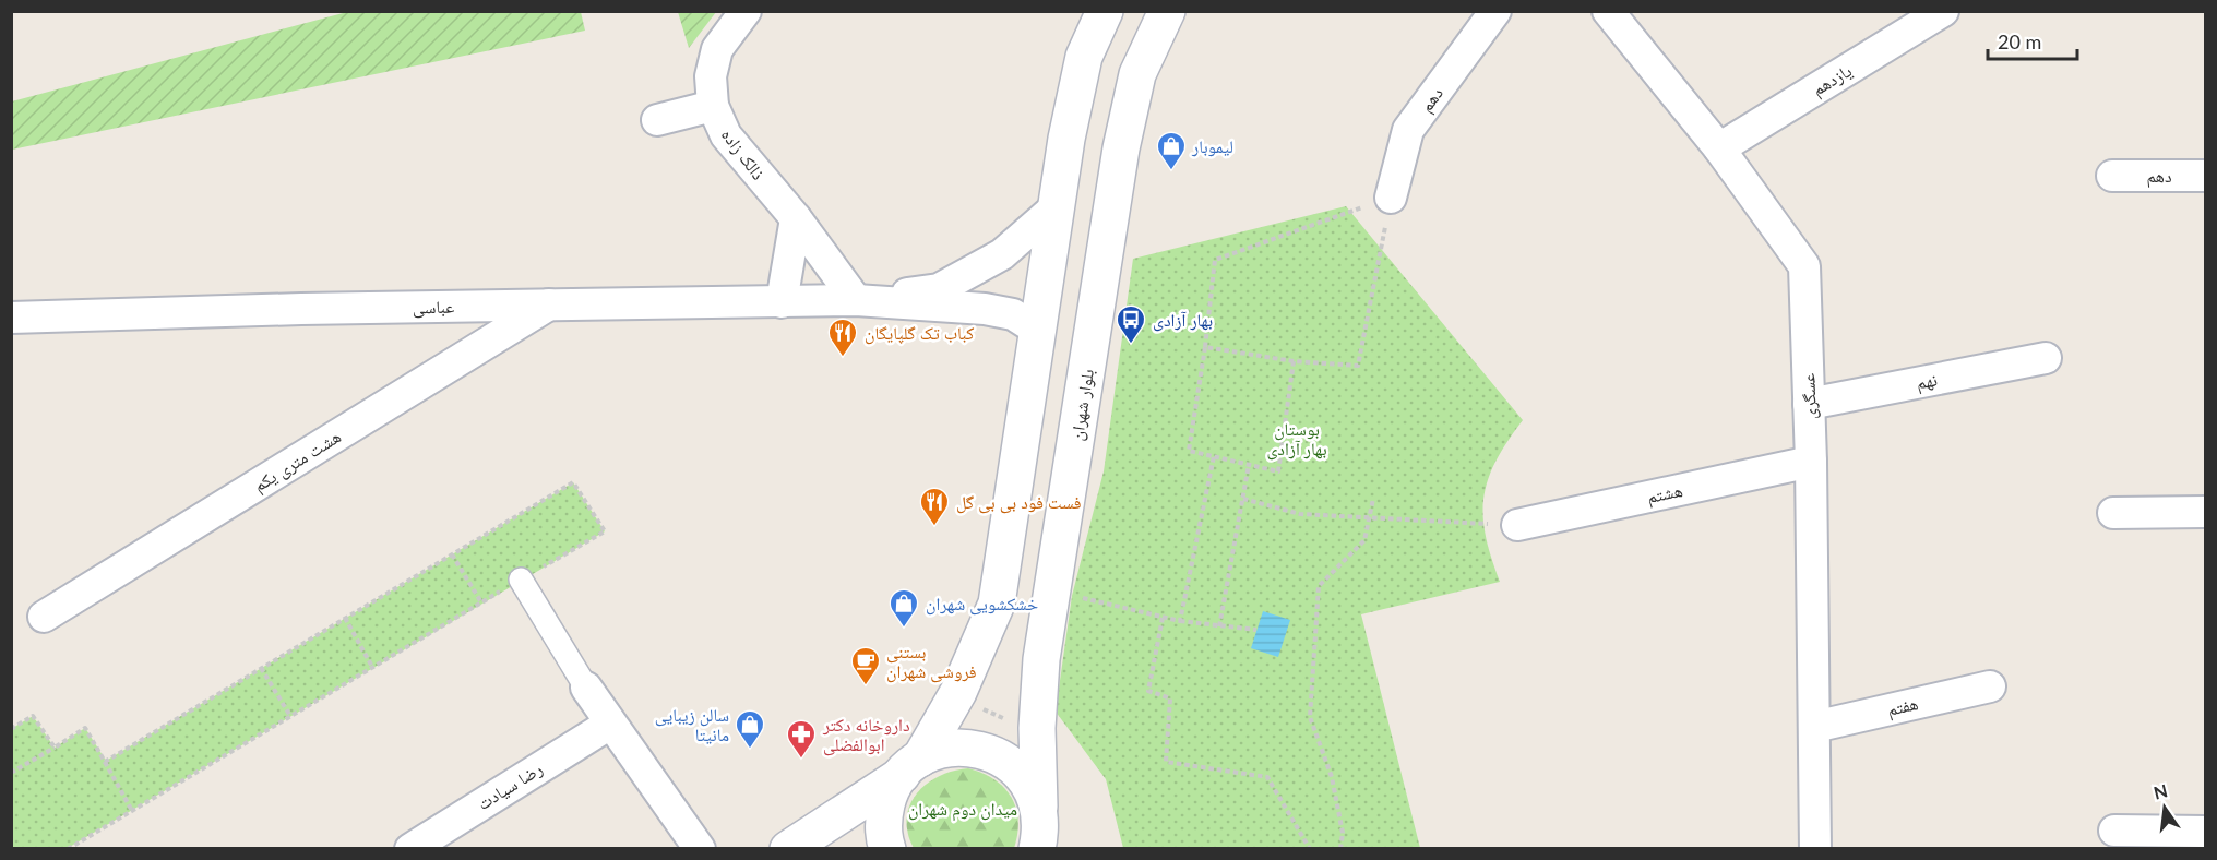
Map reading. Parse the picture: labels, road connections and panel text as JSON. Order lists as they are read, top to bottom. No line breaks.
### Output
{"streets":{"street":["یازدهم","دهم","ذالک زاده","عباسی","نهم","عسگری","بلوار شهران","هشت متری یکم","هشتم","هفتم","رضا سیادت"]},"crossings":[["یازدهم","عسگری"],["ذالک زاده","عباسی"],["عباسی","هشت متری یکم"],["نهم","عسگری"],["عسگری","هشتم"],["عسگری","هفتم"]],"parks":["بوستان بهار آزادی","میدان دوم شهران"],"places":{"shop":["لیموبار","خشکشویی شهران","سالن زیبایی مانیتا"],"bus stop":["بهار آزادی"],"restaurant":["کباب تک گلپایگان","فست فود بی بی گل"],"cafe":["بستنی فروشی شهران"],"pharmacy":["داروخانه دکتر ابوالفضلی"]},"scale_bar":"20 m","north":"top"}
